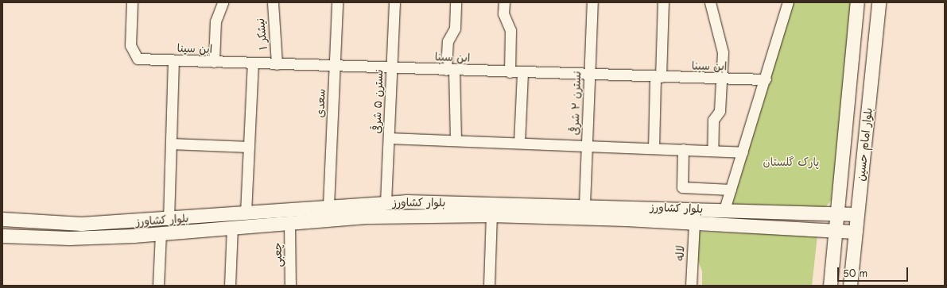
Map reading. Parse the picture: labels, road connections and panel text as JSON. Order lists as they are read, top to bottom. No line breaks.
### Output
{"streets":{"main road":["بلوار امام حسین","بلوار کشاورز"],"street":["نیشکر ۱","ابن سینا","نسترن ۵ شرقی","سعدی","نسترن ۲ شرقی","لاله","چعبی"]},"crossings":[["نیشکر ۱","ابن سینا"],["ابن سینا","نسترن ۵ شرقی"],["ابن سینا","سعدی"],["ابن سینا","نسترن ۲ شرقی"],["نسترن ۵ شرقی","بلوار کشاورز"],["سعدی","بلوار کشاورز"],["نسترن ۲ شرقی","بلوار کشاورز"],["بلوار امام حسین","بلوار کشاورز"],["بلوار کشاورز","لاله"],["بلوار کشاورز","چعبی"]],"parks":["پارک گلستان"],"scale_bar":"50 m"}
